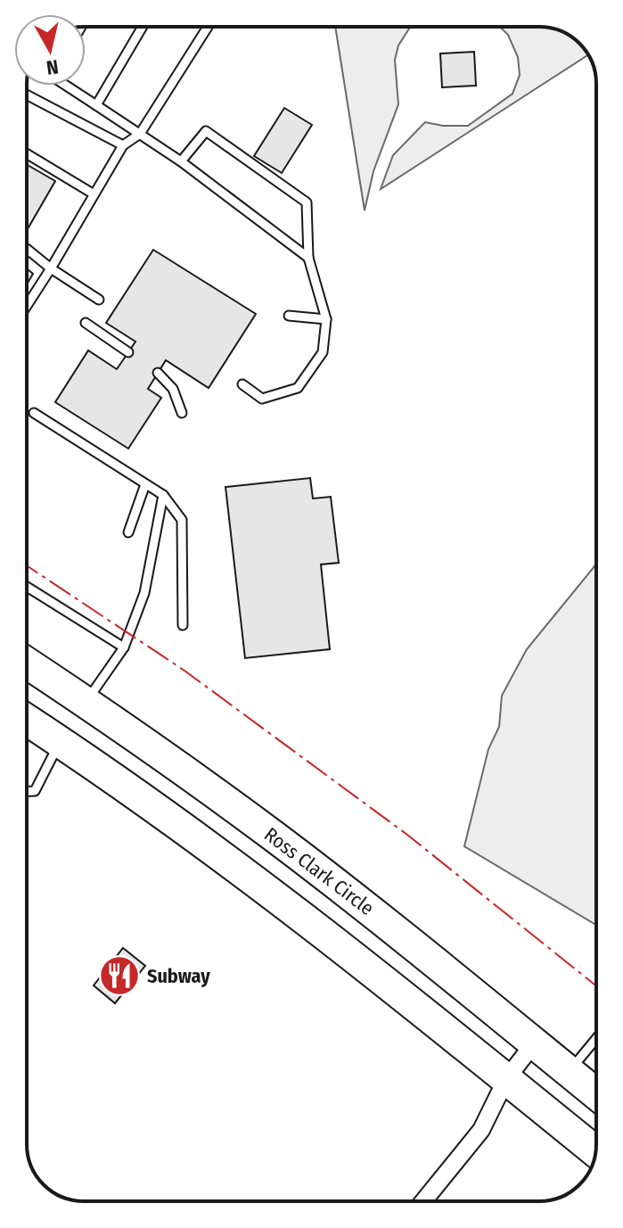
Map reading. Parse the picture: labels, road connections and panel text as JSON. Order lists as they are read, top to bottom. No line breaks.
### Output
{"streets":{"highway":["Ross Clark Circle"]},"places":{"restaurant":["Subway"]},"north":"bottom"}
